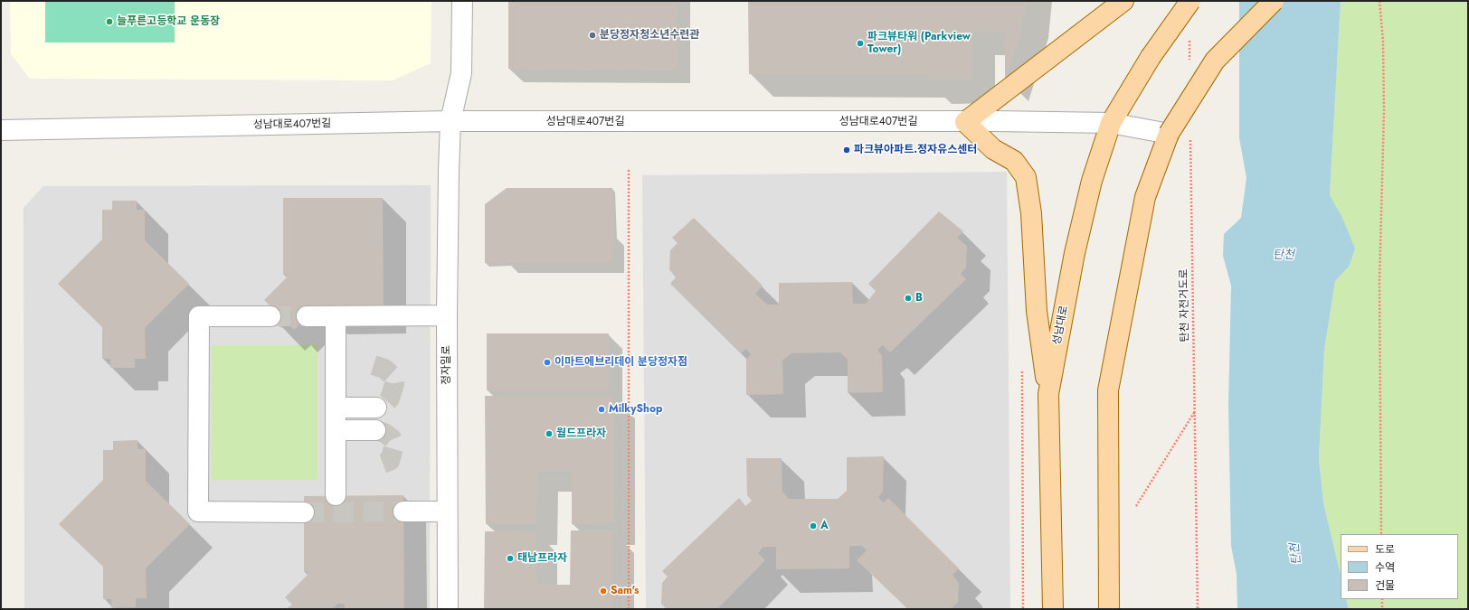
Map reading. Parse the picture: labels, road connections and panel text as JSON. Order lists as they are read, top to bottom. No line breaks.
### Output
{"streets":{"main road":["성남대로"],"street":["성남대로407번길","정자일로"],"path":["탄천 자전거도로"]},"crossings":[["성남대로407번길","성남대로"],["성남대로407번길","정자일로"]],"water":["탄천"],"places":["늘푸른고등학교 운동장","분당정자청소년수련관","파크뷰타워 (Parkview Tower)","파크뷰아파트.정자유스센터","B","이마트에브리데이 분당정자점","MilkyShop","월드프라자","A","태남프라자","Sam's"],"legend":["도로","수역","건물"]}
